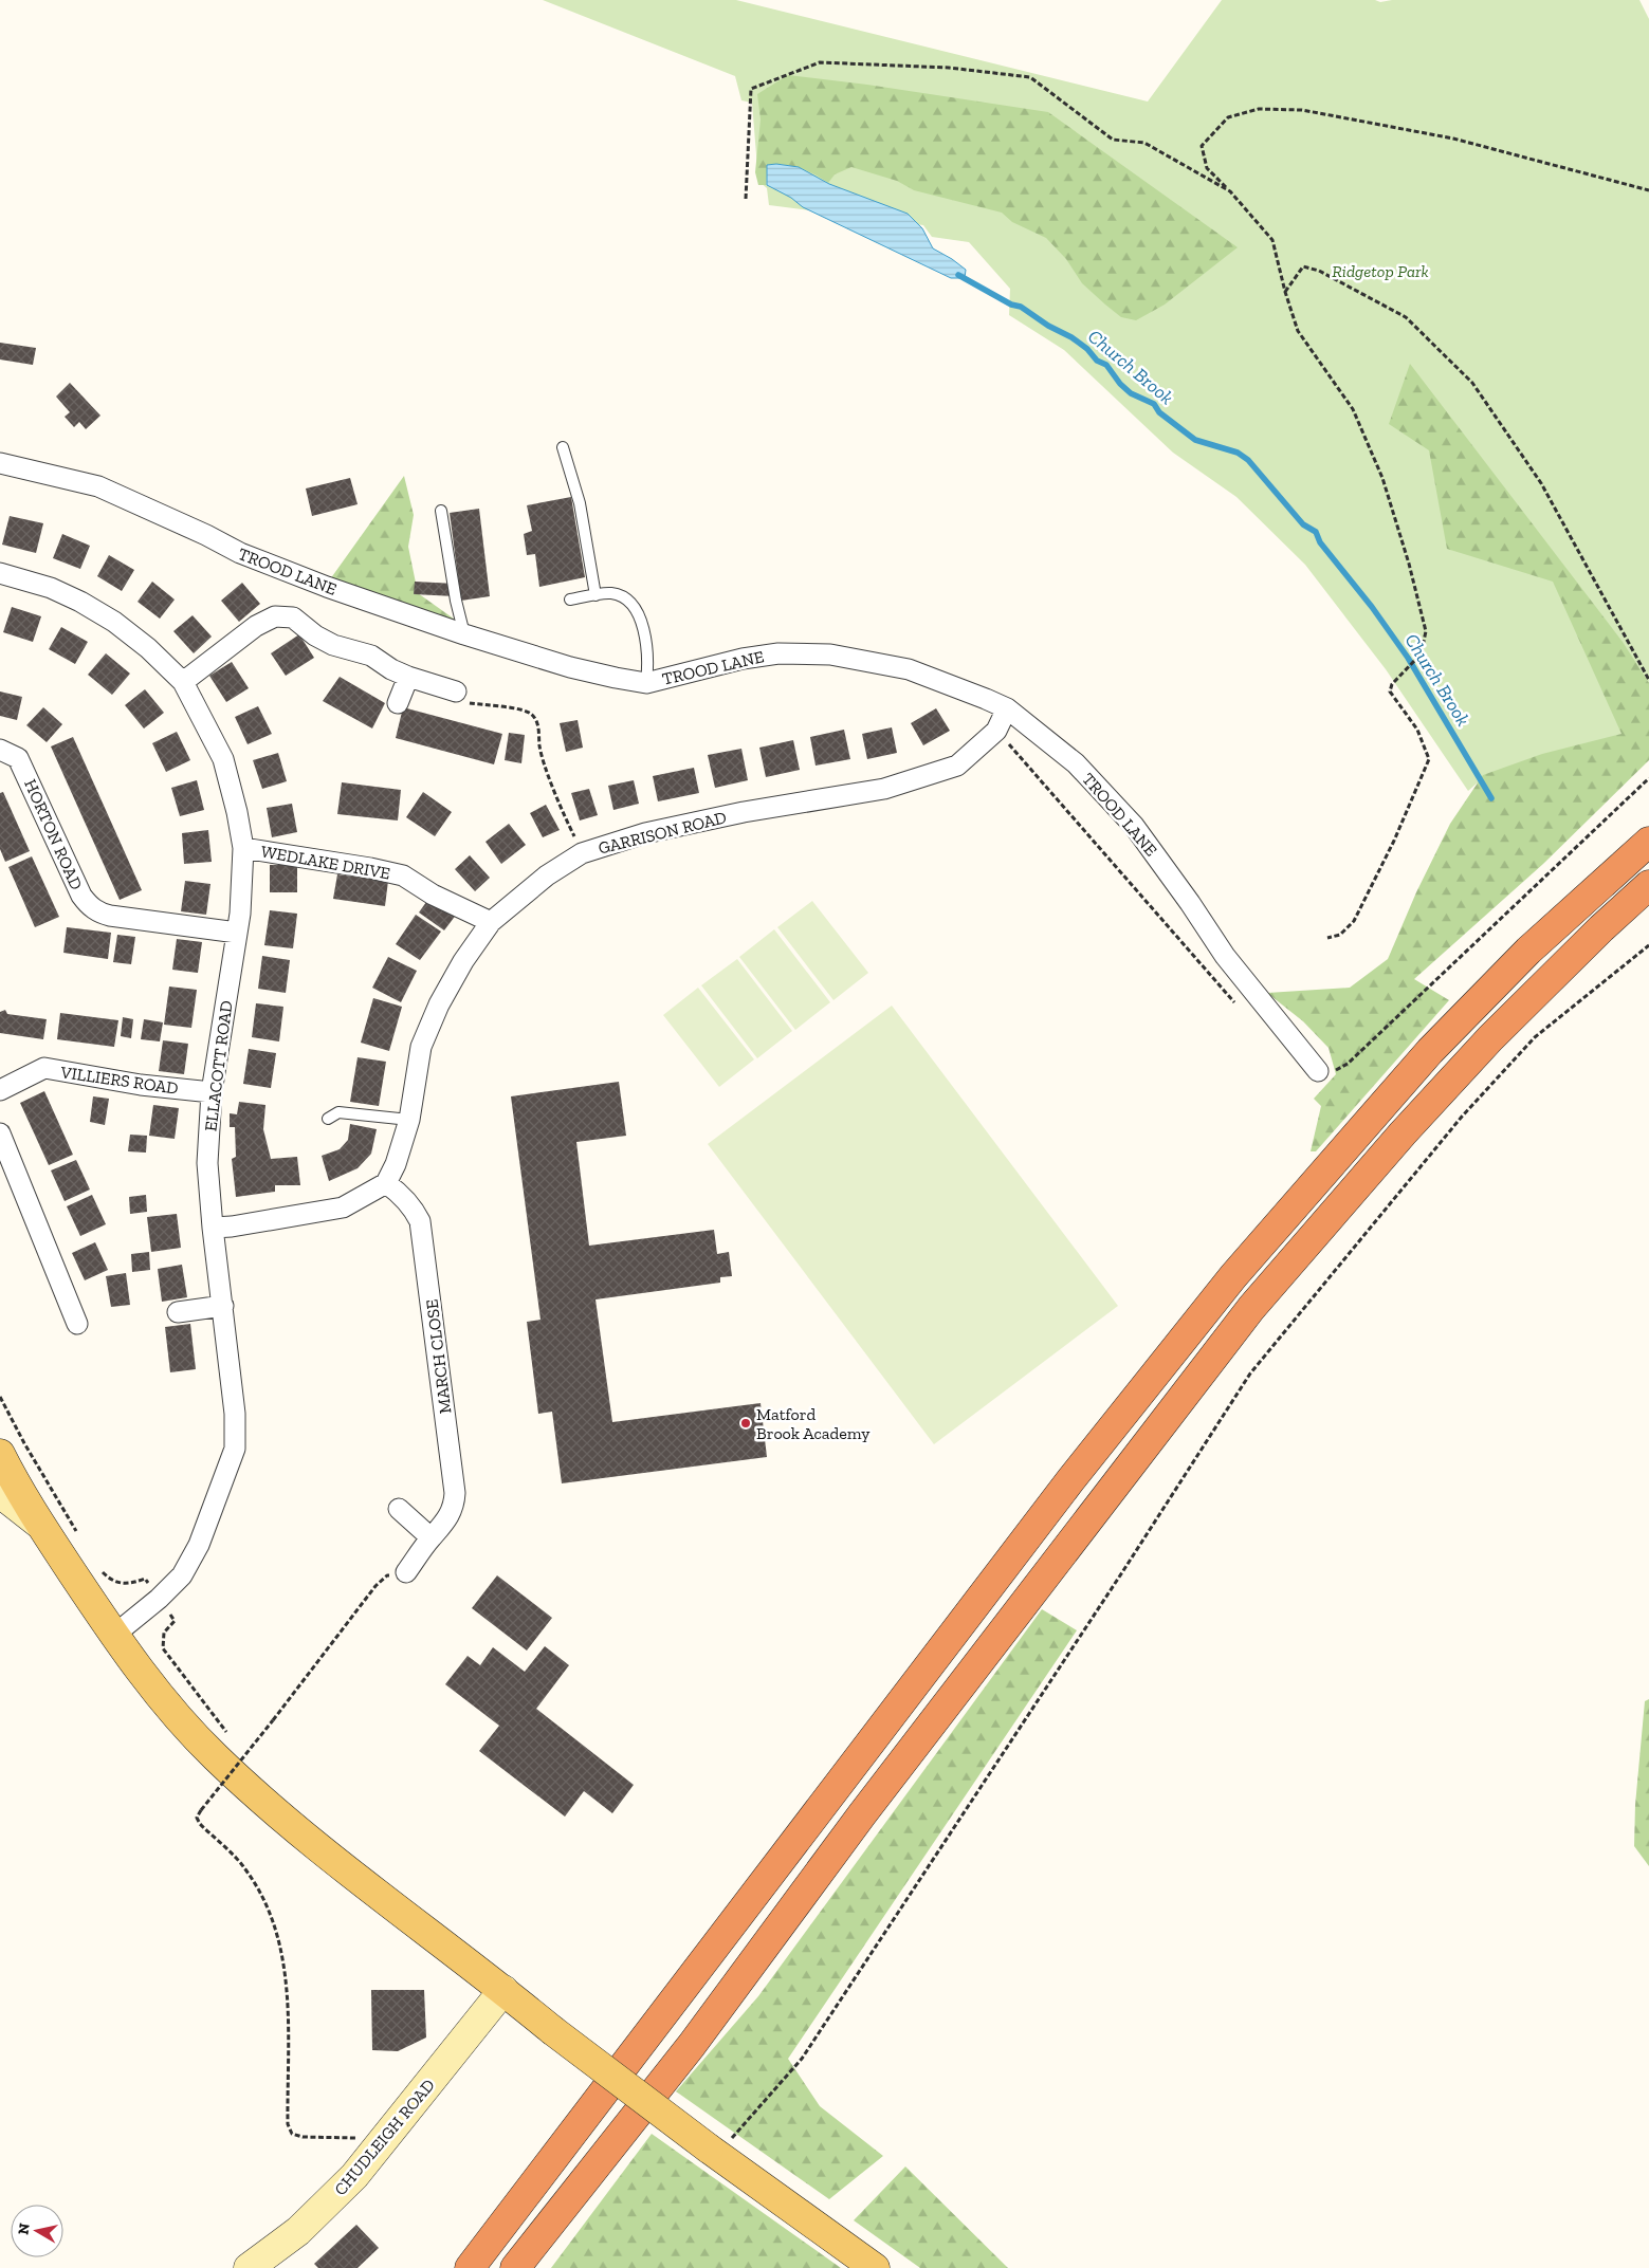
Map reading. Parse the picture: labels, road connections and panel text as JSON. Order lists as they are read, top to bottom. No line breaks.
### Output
{"streets":{"street":["TROOD LANE","GARRISON ROAD","HORTON ROAD","WEDLAKE DRIVE","ELLACOTT ROAD","VILLIERS ROAD","MARCH CLOSE","CHUDLEIGH ROAD"]},"crossings":[["TROOD LANE","GARRISON ROAD"],["GARRISON ROAD","WEDLAKE DRIVE"],["GARRISON ROAD","MARCH CLOSE"],["HORTON ROAD","ELLACOTT ROAD"],["WEDLAKE DRIVE","ELLACOTT ROAD"],["ELLACOTT ROAD","VILLIERS ROAD"]],"water":["Church Brook"],"parks":["Ridgetop Park"],"places":["Matford Brook Academy"],"north":"left"}
